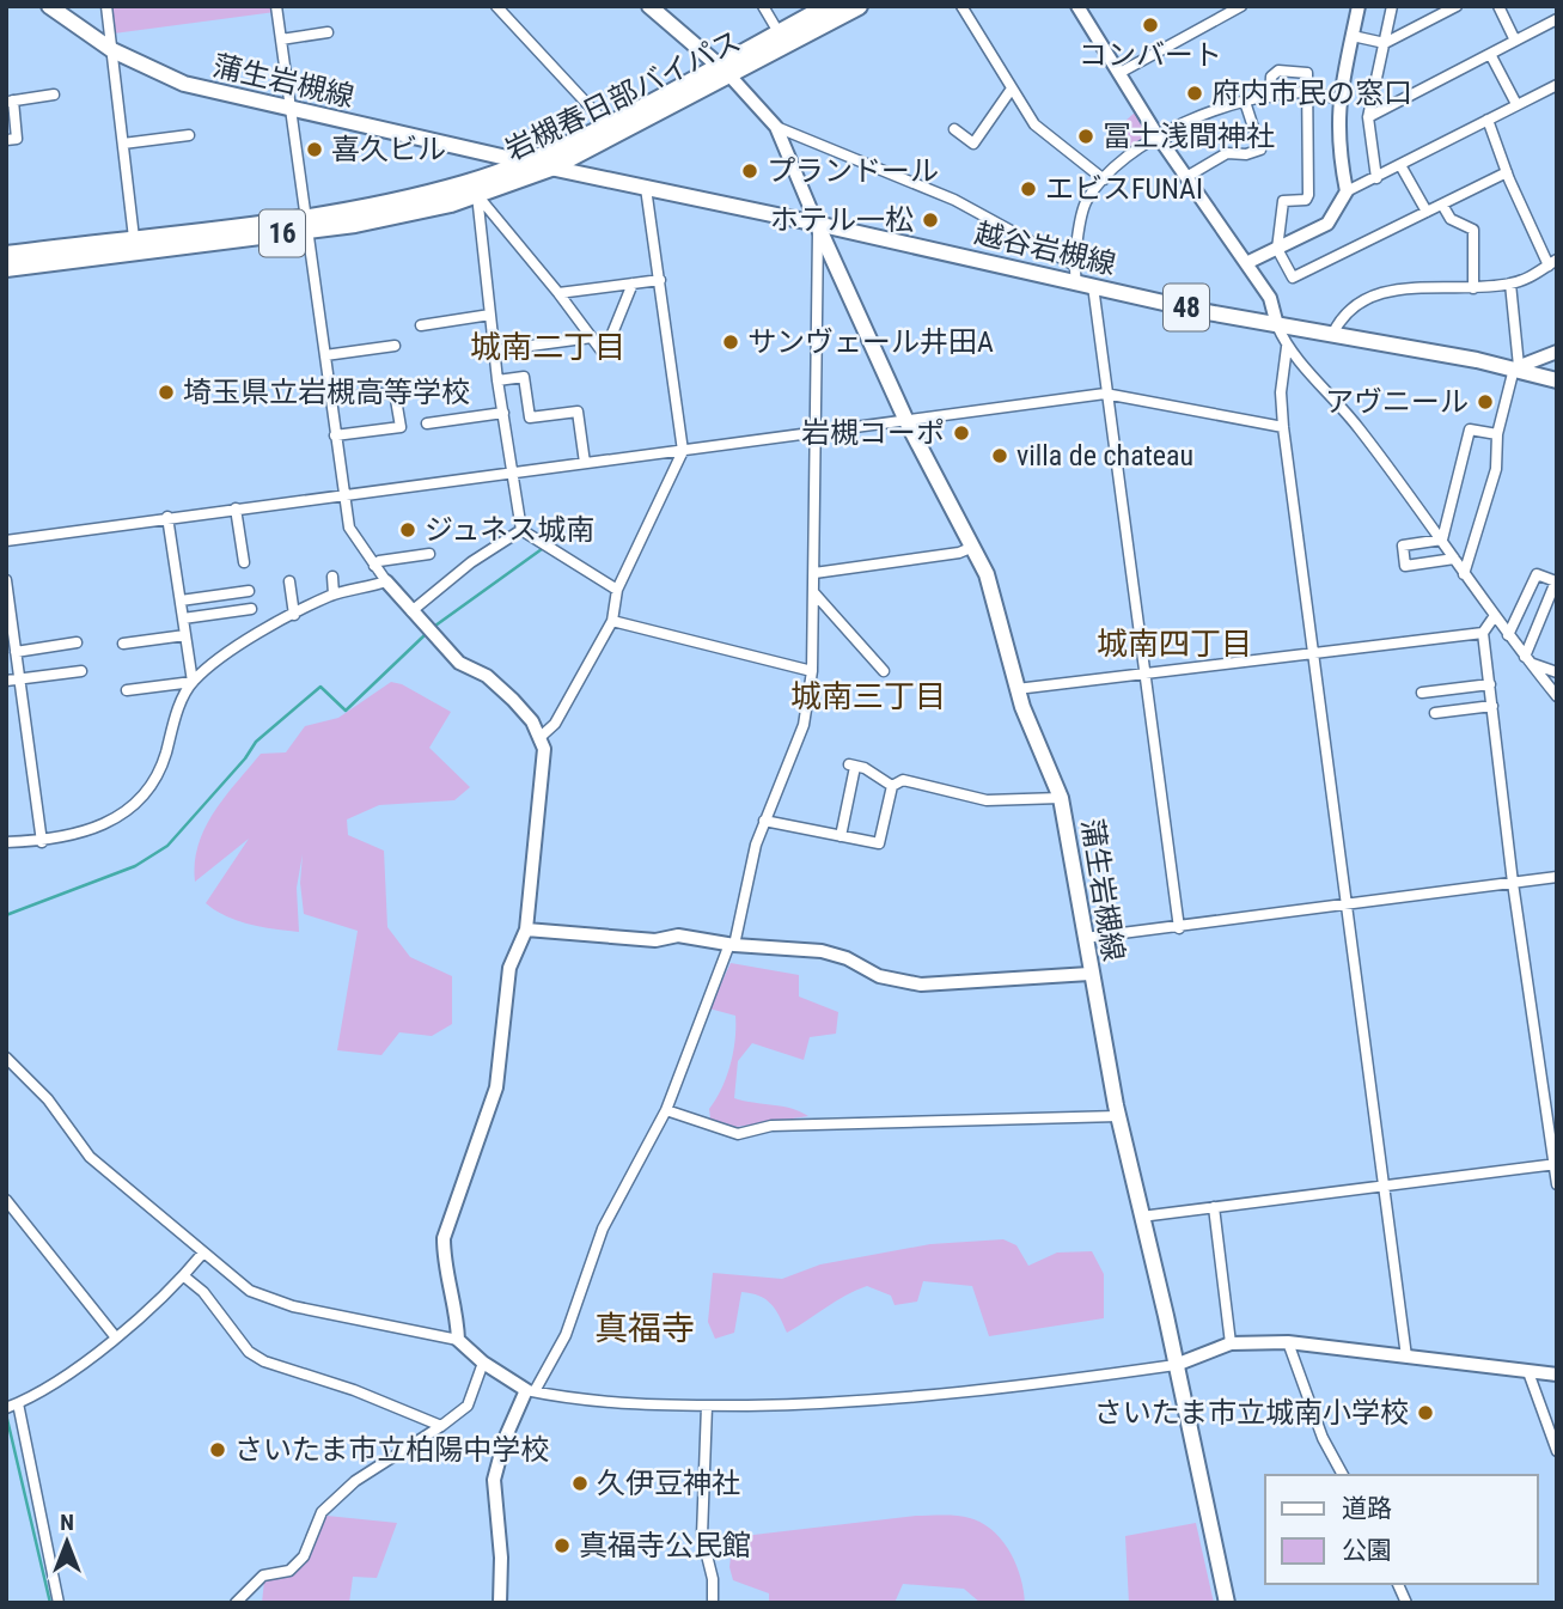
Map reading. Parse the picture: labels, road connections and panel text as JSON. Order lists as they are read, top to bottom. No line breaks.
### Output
{"streets":{"highway":["岩槻春日部バイパス","16"],"main road":["蒲生岩槻線","越谷岩槻線","48"]},"crossings":[["蒲生岩槻線","岩槻春日部バイパス"],["蒲生岩槻線","越谷岩槻線"],["岩槻春日部バイパス","越谷岩槻線"]],"districts":["城南二丁目","城南四丁目","城南三丁目","真福寺"],"places":["コンバート","府内市民の窓口","冨士浅間神社","喜久ビル","プランドール","エビスFUNAI","ホテル一松","サンヴェール井田A","埼玉県立岩槻高等学校","アヴニール","岩槻コーポ","villa de chateau","ジュネス城南","さいたま市立城南小学校","さいたま市立柏陽中学校","久伊豆神社","真福寺公民館"],"legend":["道路","公園"],"north":"top"}
